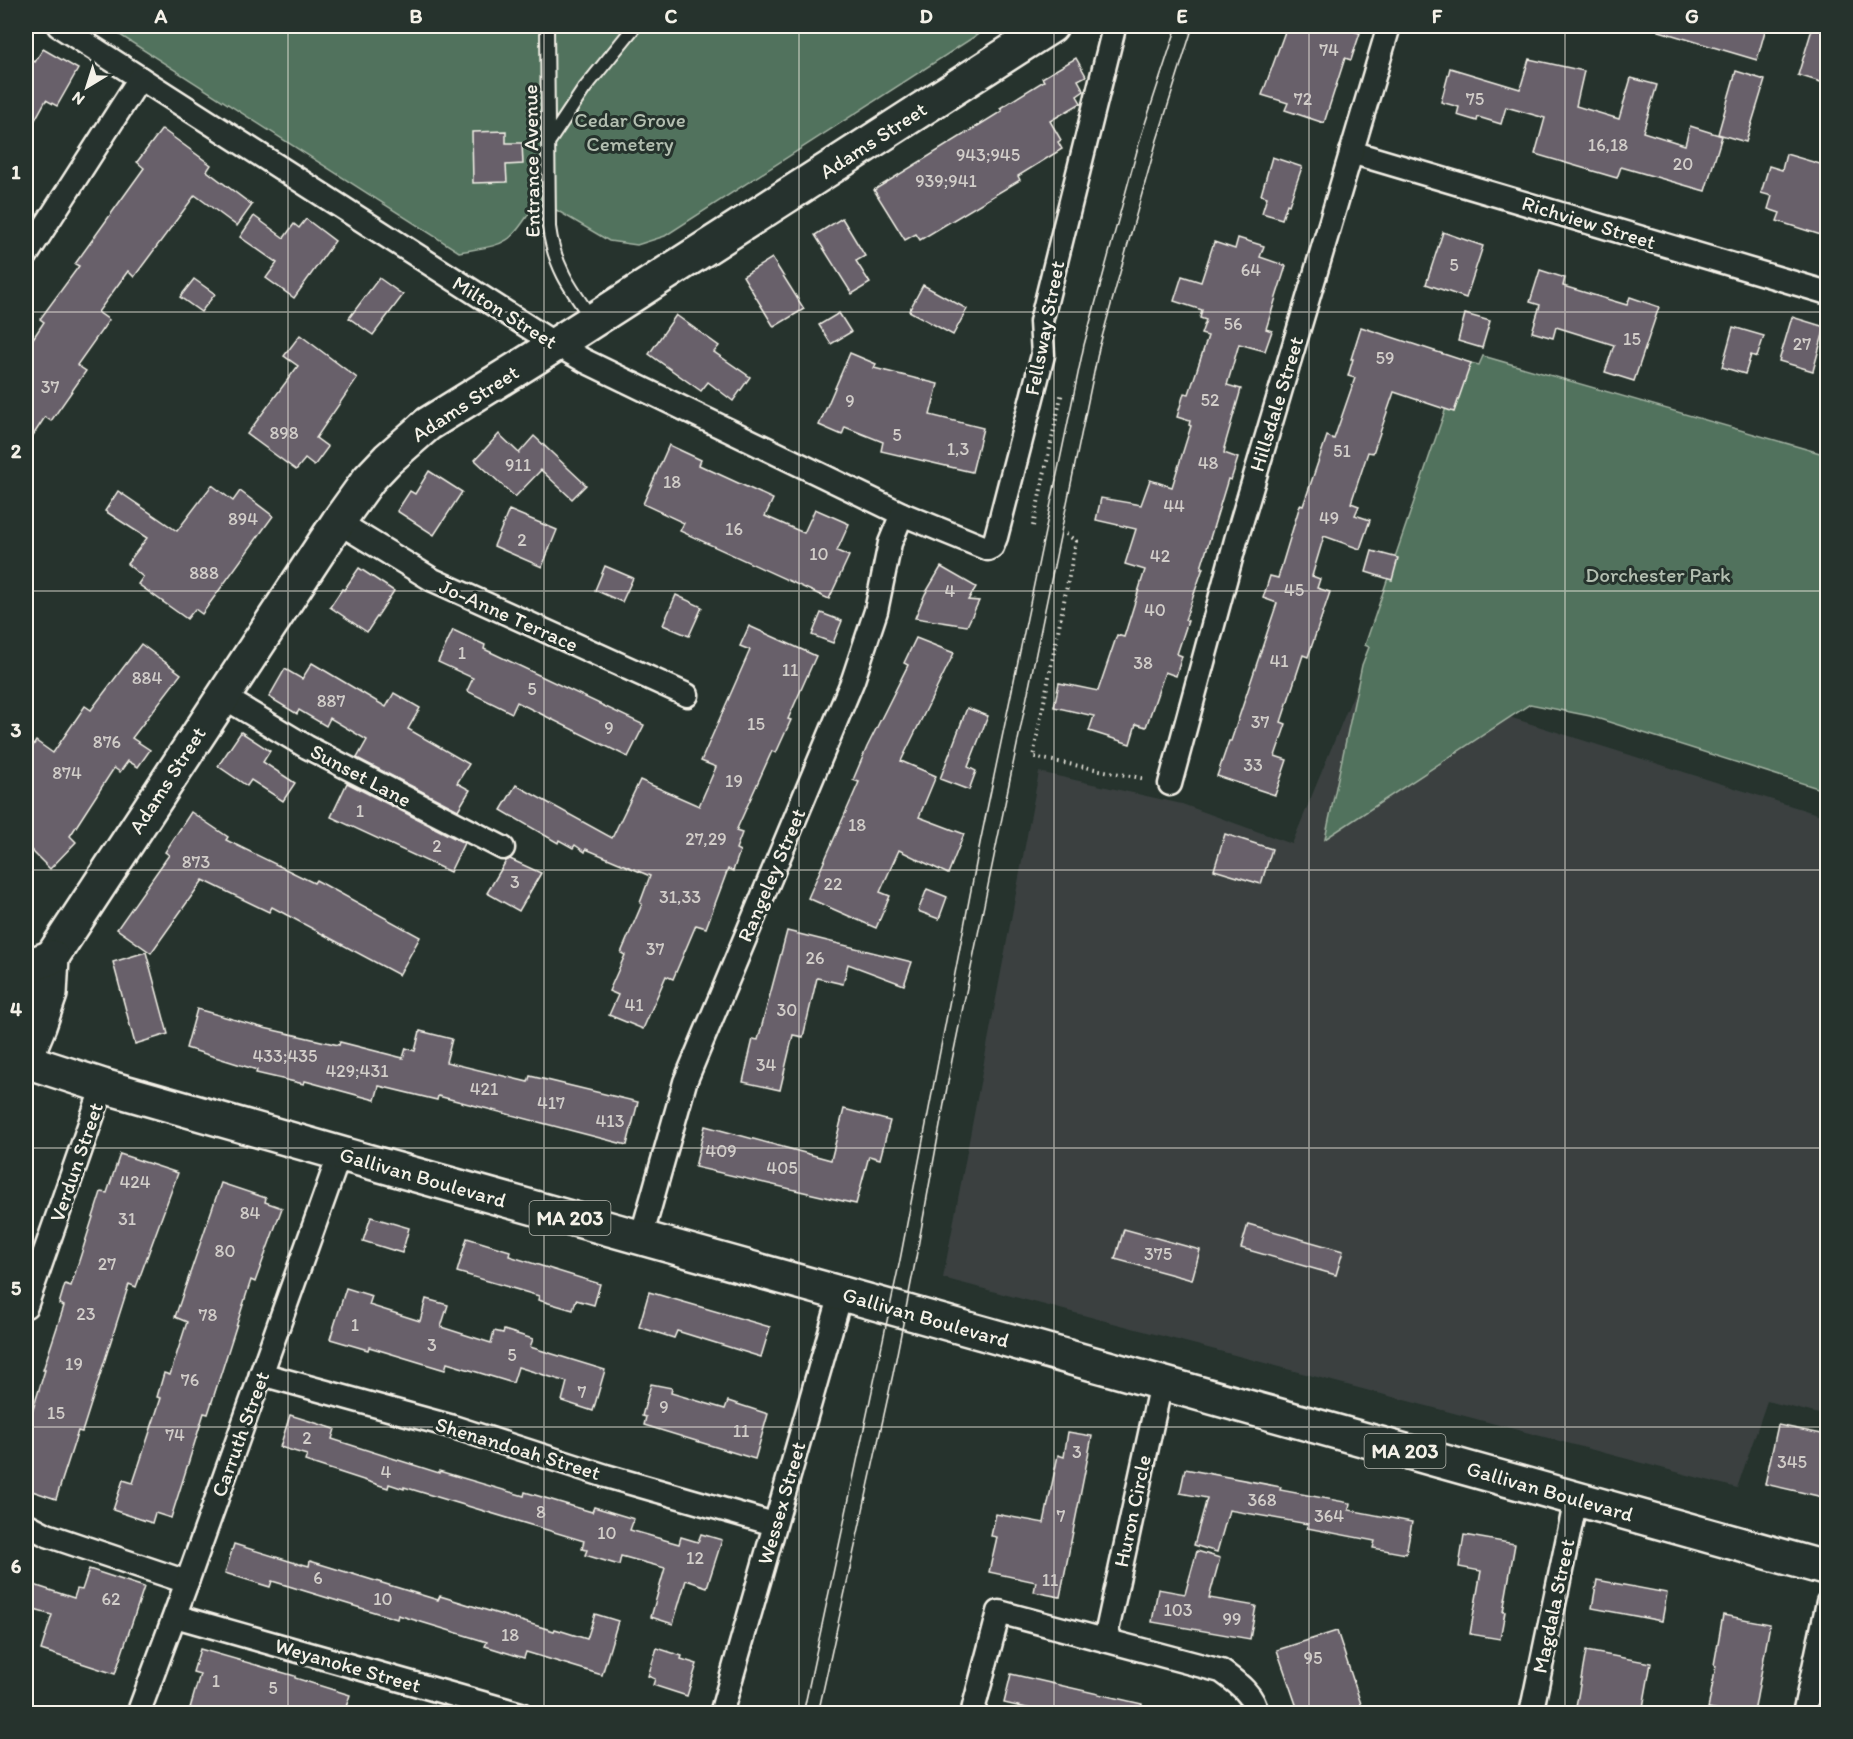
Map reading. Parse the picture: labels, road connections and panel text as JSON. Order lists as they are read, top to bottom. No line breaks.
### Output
{"streets":{"main road":["Adams Street","Gallivan Boulevard","MA 203"],"street":["Richview Street","Milton Street","Fellsway Street","Hillsdale Street","Jo-Anne Terrace","Sunset Lane","Rangeley Street","Verdun Street","Carruth Street","Shenandoah Street","Wessex Street","Huron Circle","Magdala Street","Weyanoke Street"],"lane":["Entrance Avenue"]},"crossings":[["Adams Street","Entrance Avenue"],["Adams Street","Milton Street"],["Adams Street","Jo-Anne Terrace"],["Adams Street","Sunset Lane"],["Adams Street","Gallivan Boulevard"],["Richview Street","Hillsdale Street"],["Milton Street","Fellsway Street"],["Milton Street","Rangeley Street"],["Rangeley Street","Gallivan Boulevard"],["Verdun Street","Gallivan Boulevard"],["Gallivan Boulevard","Carruth Street"],["Gallivan Boulevard","Wessex Street"],["Gallivan Boulevard","Huron Circle"],["Gallivan Boulevard","Magdala Street"],["Carruth Street","Shenandoah Street"],["Carruth Street","Weyanoke Street"],["Shenandoah Street","Wessex Street"]],"parks":["Cedar Grove Cemetery","Dorchester Park"],"house_numbers":["74","72","75","16,18","943;945","20","939;941","5","64","56","15","27","59","37","52","9","898","5","1,3","51","48","911","18","44","49","894","16","2","10","42","888","45","4","40","1","41","38","11","884","5","887","37","15","9","876","33","874","19","1","18","27,29","2","873","3","22","31,33","37","26","41","30","433;435","34","429;431","421","417","413","409","405","424","84","31","80","375","27","23","78","1","3","5","19","76","7","9","15","11","74","2","3","345","4","368","8","7","364","10","12","6","11","62","10","103","99","18","95","1","5"],"north":"bottom left","grid":{"columns":["A","B","C","D","E","F","G"],"rows":["1","2","3","4","5","6"]}}
